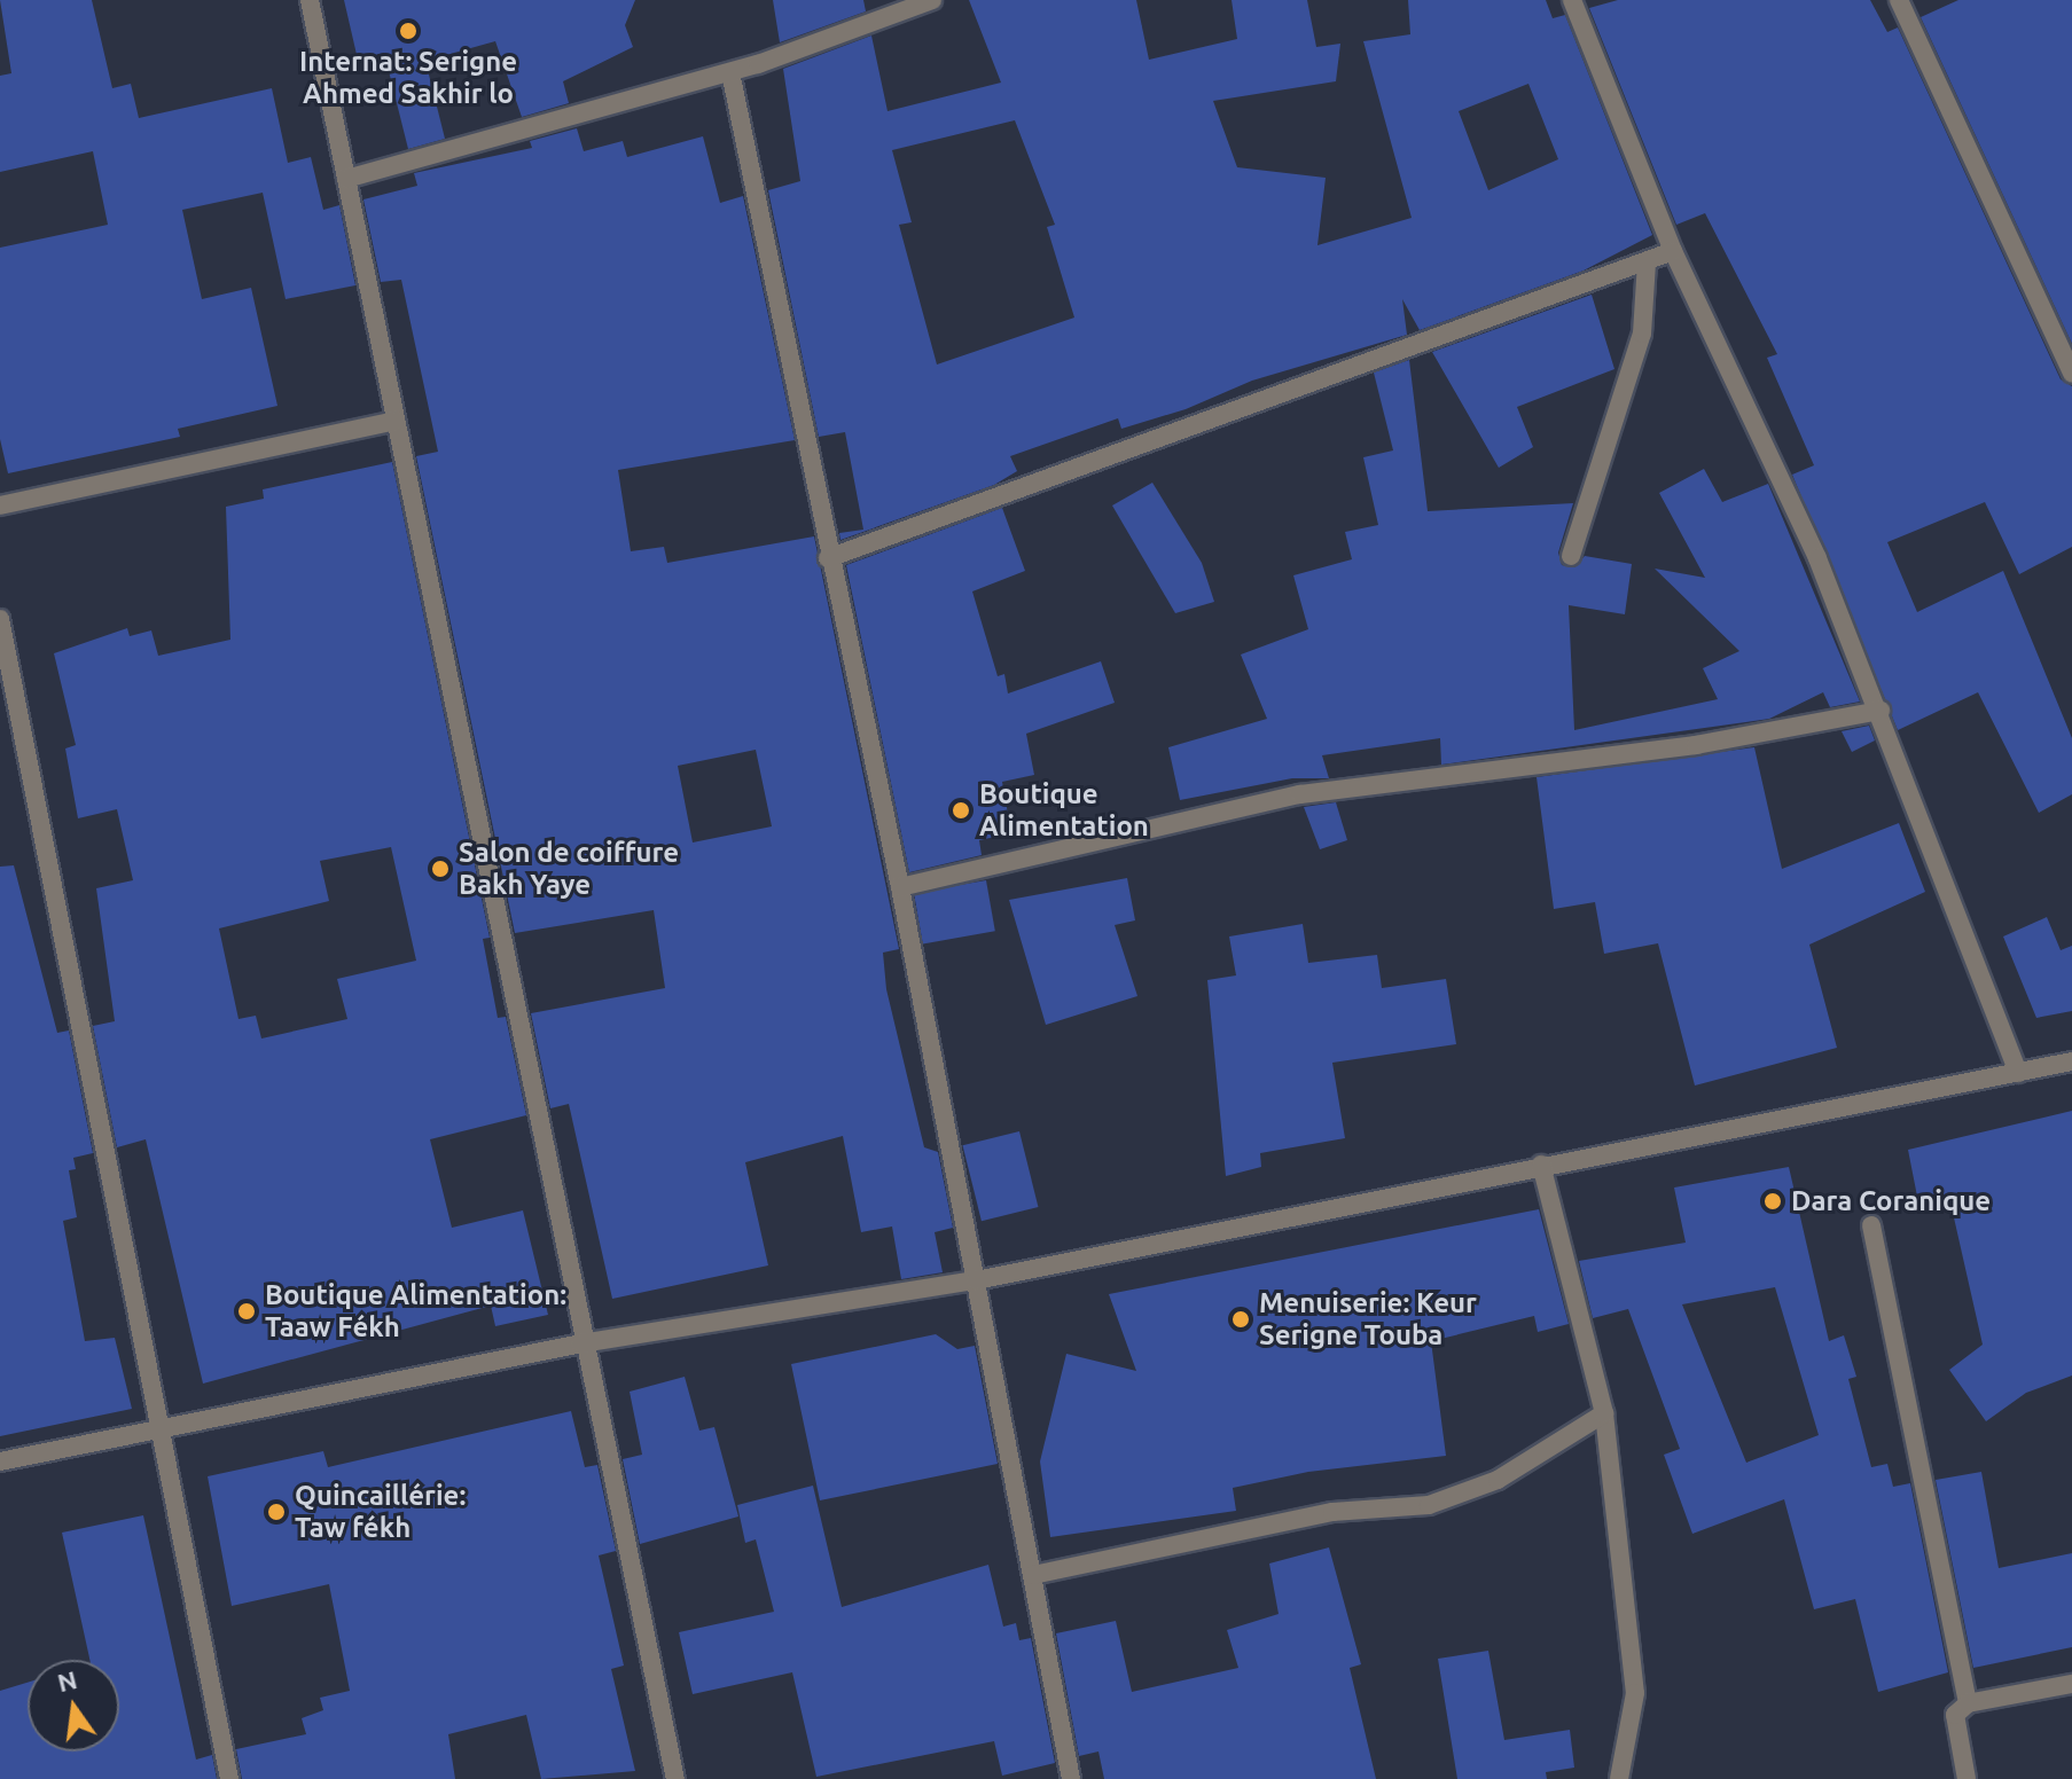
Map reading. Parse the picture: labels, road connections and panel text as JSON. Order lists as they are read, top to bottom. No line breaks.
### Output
{"places":["Internat: Serigne Ahmed Sakhir lo","Boutique Alimentation","Salon de coiffure Bakh Yaye","Dara Coranique","Boutique Alimentation: Taaw Fékh","Menuiserie: Keur Serigne Touba","Quincaillérie: Taw fékh"],"north":"top"}
